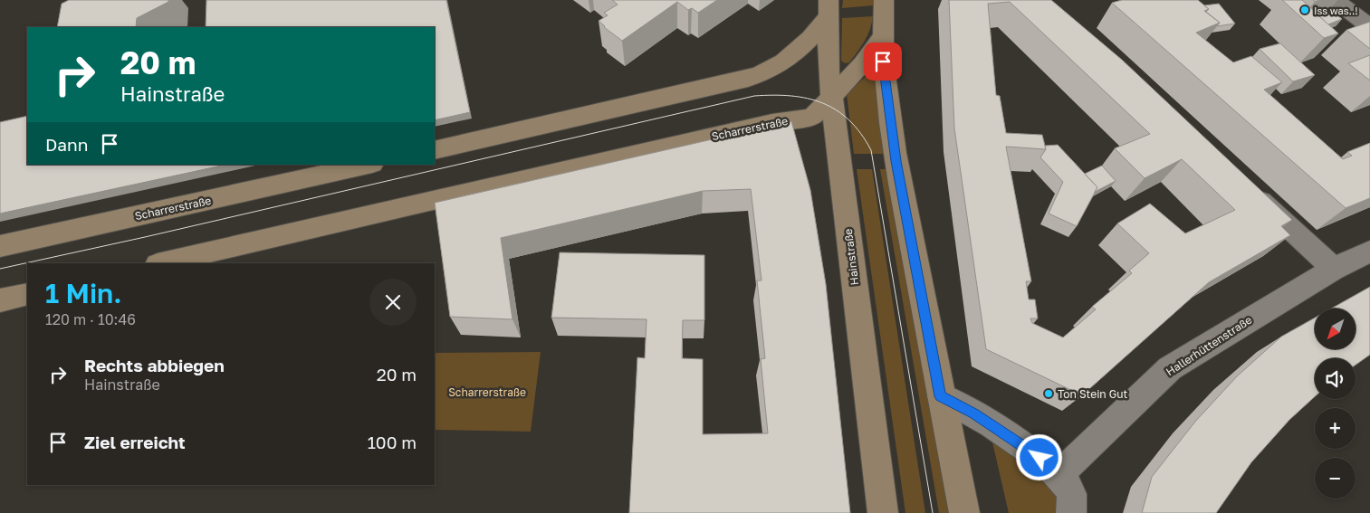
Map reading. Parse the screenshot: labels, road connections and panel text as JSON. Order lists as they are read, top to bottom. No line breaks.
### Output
{"streets":{"street":["Scharrerstraße","Hainstraße","Hallerhüttenstraße"]},"crossings":[["Scharrerstraße","Hainstraße"]],"parks":["Scharrerstraße"],"places":["Iss was..!","Ton Stein Gut"],"north":"bottom left","page":{"turn":["20 m","Hainstraße"],"then":"Dann","heading":["1 Min.","120 m · 10:46"],"map_buttons":["+","−"],"list":[{"name":"Rechts abbiegen","note":"Hainstraße","value":"20 m"},{"name":"Ziel erreicht","value":"100 m"}]}}
